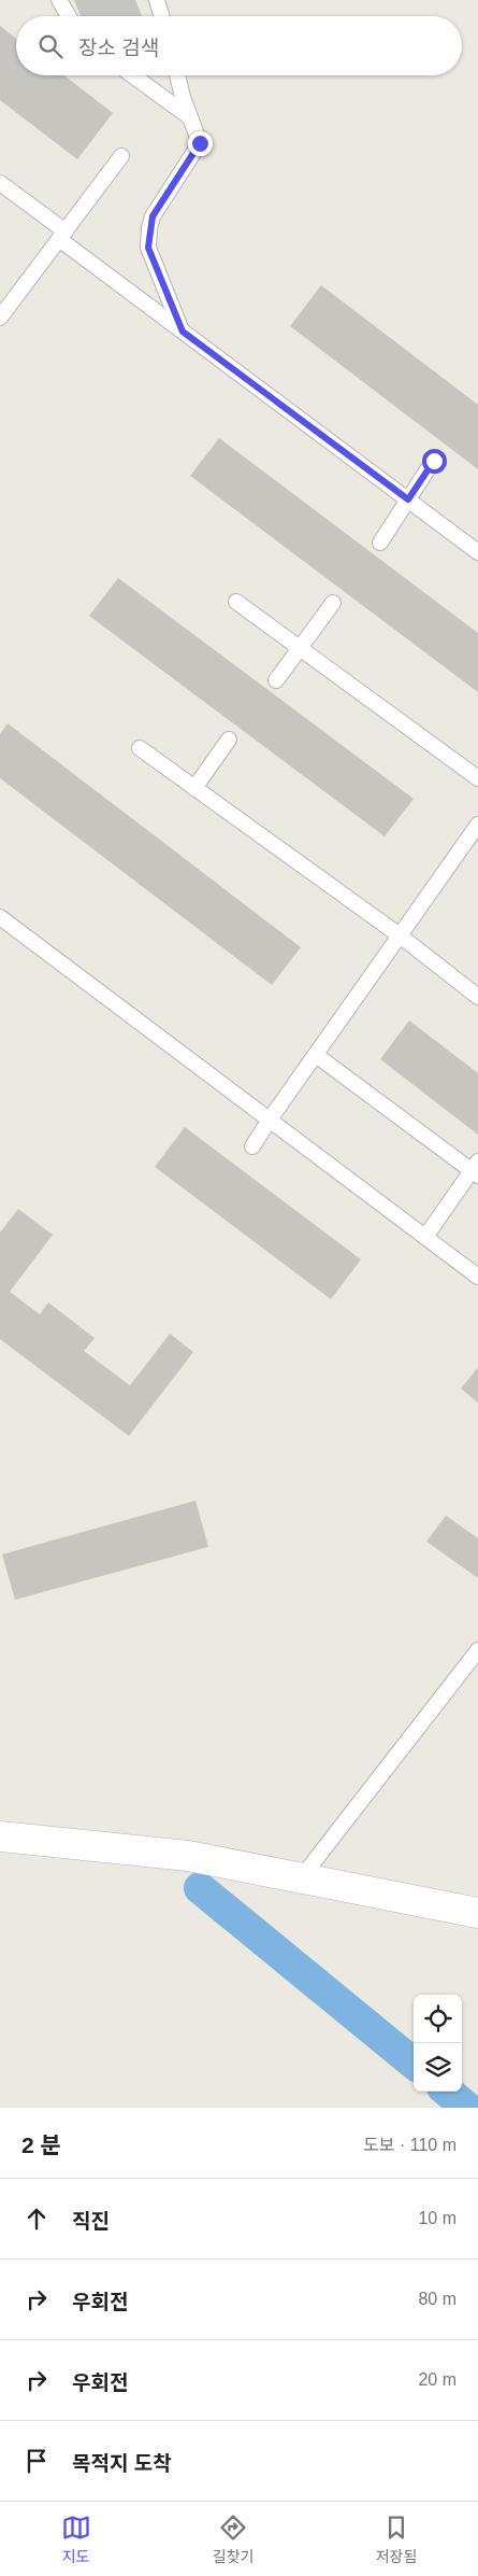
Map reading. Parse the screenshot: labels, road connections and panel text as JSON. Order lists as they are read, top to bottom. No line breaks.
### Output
{"page":{"search":"장소 검색","heading":["2 분","도보 · 110 m"],"list":[["직진","10 m"],["우회전","80 m"],["우회전","20 m"],"목적지 도착"],"nav":["지도","길찾기","저장됨"]}}
